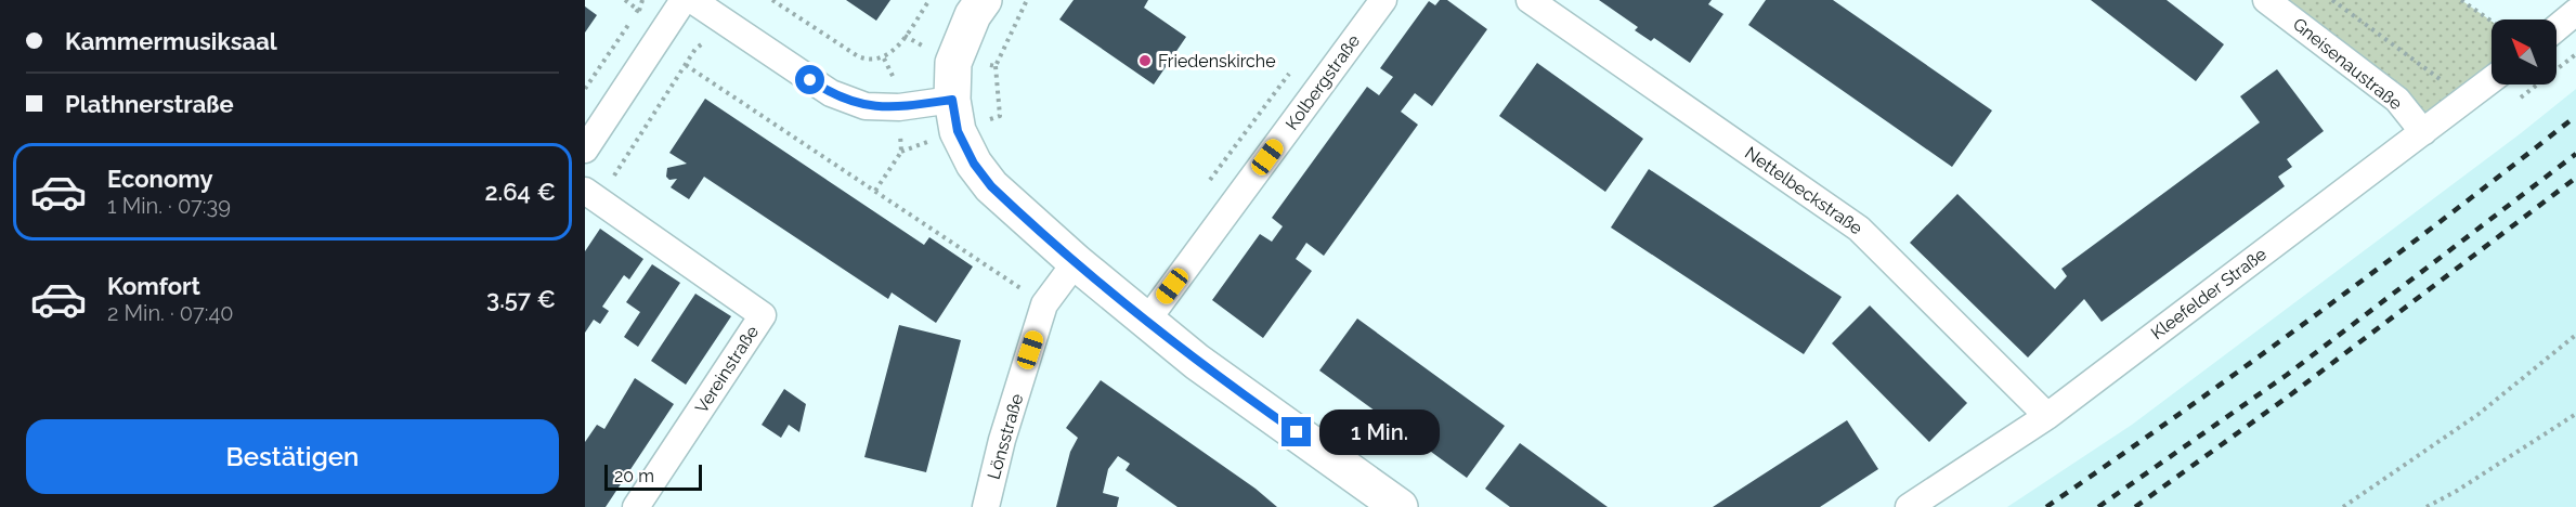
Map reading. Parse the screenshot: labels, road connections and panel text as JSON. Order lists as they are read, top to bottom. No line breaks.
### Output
{"streets":{"street":["Gneisenaustraße","Kolbergstraße","Nettelbeckstraße","Kleefelder Straße","Vereinstraße","Lönsstraße"]},"crossings":[["Gneisenaustraße","Kleefelder Straße"],["Nettelbeckstraße","Kleefelder Straße"]],"places":["Friedenskirche"],"scale_bar":"20 m","north":"top left","page":{"banner":["Kammermusiksaal","Plathnerstraße"],"list":[{"name":"Economy","note":"1 Min. · 07:39","value":"2.64 €"},{"name":"Komfort","note":"2 Min. · 07:40","value":"3.57 €"}],"buttons":"Bestätigen","bubble":"1 Min.","scale":"20 m"}}
